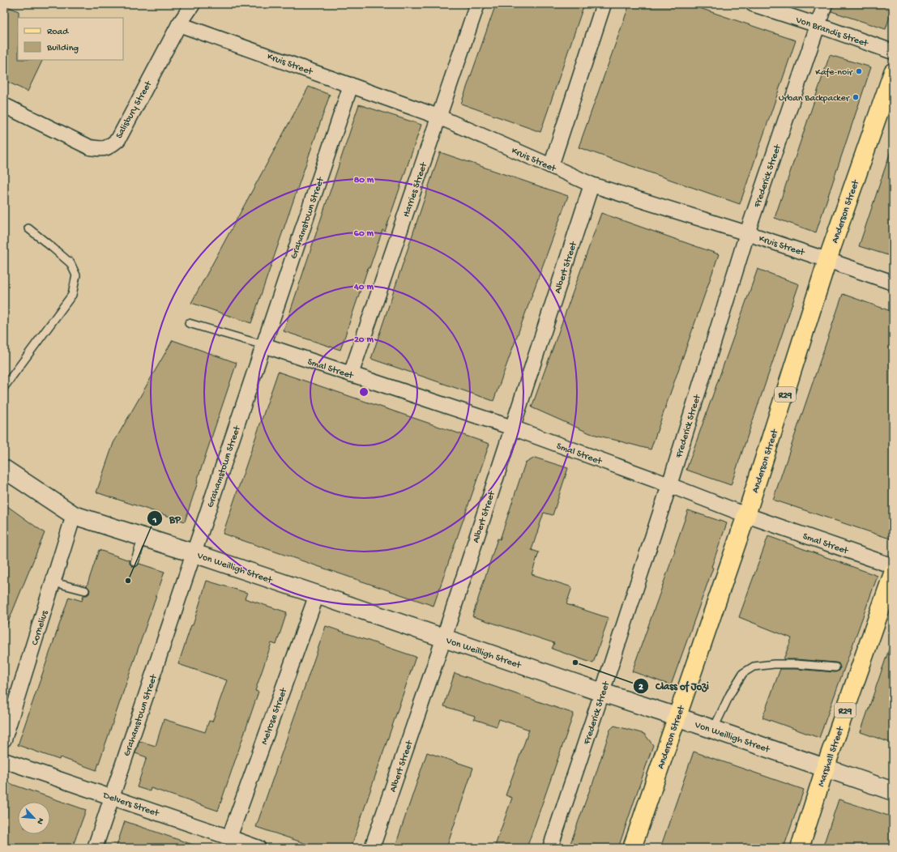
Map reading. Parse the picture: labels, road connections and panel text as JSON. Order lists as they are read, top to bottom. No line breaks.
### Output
{"streets":{"main road":["Anderson Street","R29","Von Weilligh Street","Marshall Street"],"street":["Von Brandis Street","Kruis Street","Salisbury Street","Frederick Street","Harries Street","Grahamstown Street","Albert Street","Smal Street","Cornelius","Melrose Street","Delvers Street"]},"crossings":[["Von Brandis Street","Frederick Street"],["Kruis Street","Salisbury Street"],["Kruis Street","Frederick Street"],["Kruis Street","Harries Street"],["Kruis Street","Anderson Street"],["Kruis Street","Grahamstown Street"],["Kruis Street","Albert Street"],["Frederick Street","Smal Street"],["Frederick Street","Von Weilligh Street"],["Harries Street","Smal Street"],["Anderson Street","Smal Street"],["Anderson Street","Von Weilligh Street"],["Grahamstown Street","Smal Street"],["Grahamstown Street","Von Weilligh Street"],["Grahamstown Street","Delvers Street"],["Albert Street","Smal Street"],["Albert Street","Von Weilligh Street"],["Von Weilligh Street","Cornelius"],["Von Weilligh Street","Melrose Street"],["Von Weilligh Street","Marshall Street"],["Melrose Street","Delvers Street"]],"places":["Kafe-noir","Urban Backpacker","BP","Class of Jozi"],"legend":["Road","Building"],"north":"bottom right","rings":["80 m","60 m","40 m","20 m"]}
